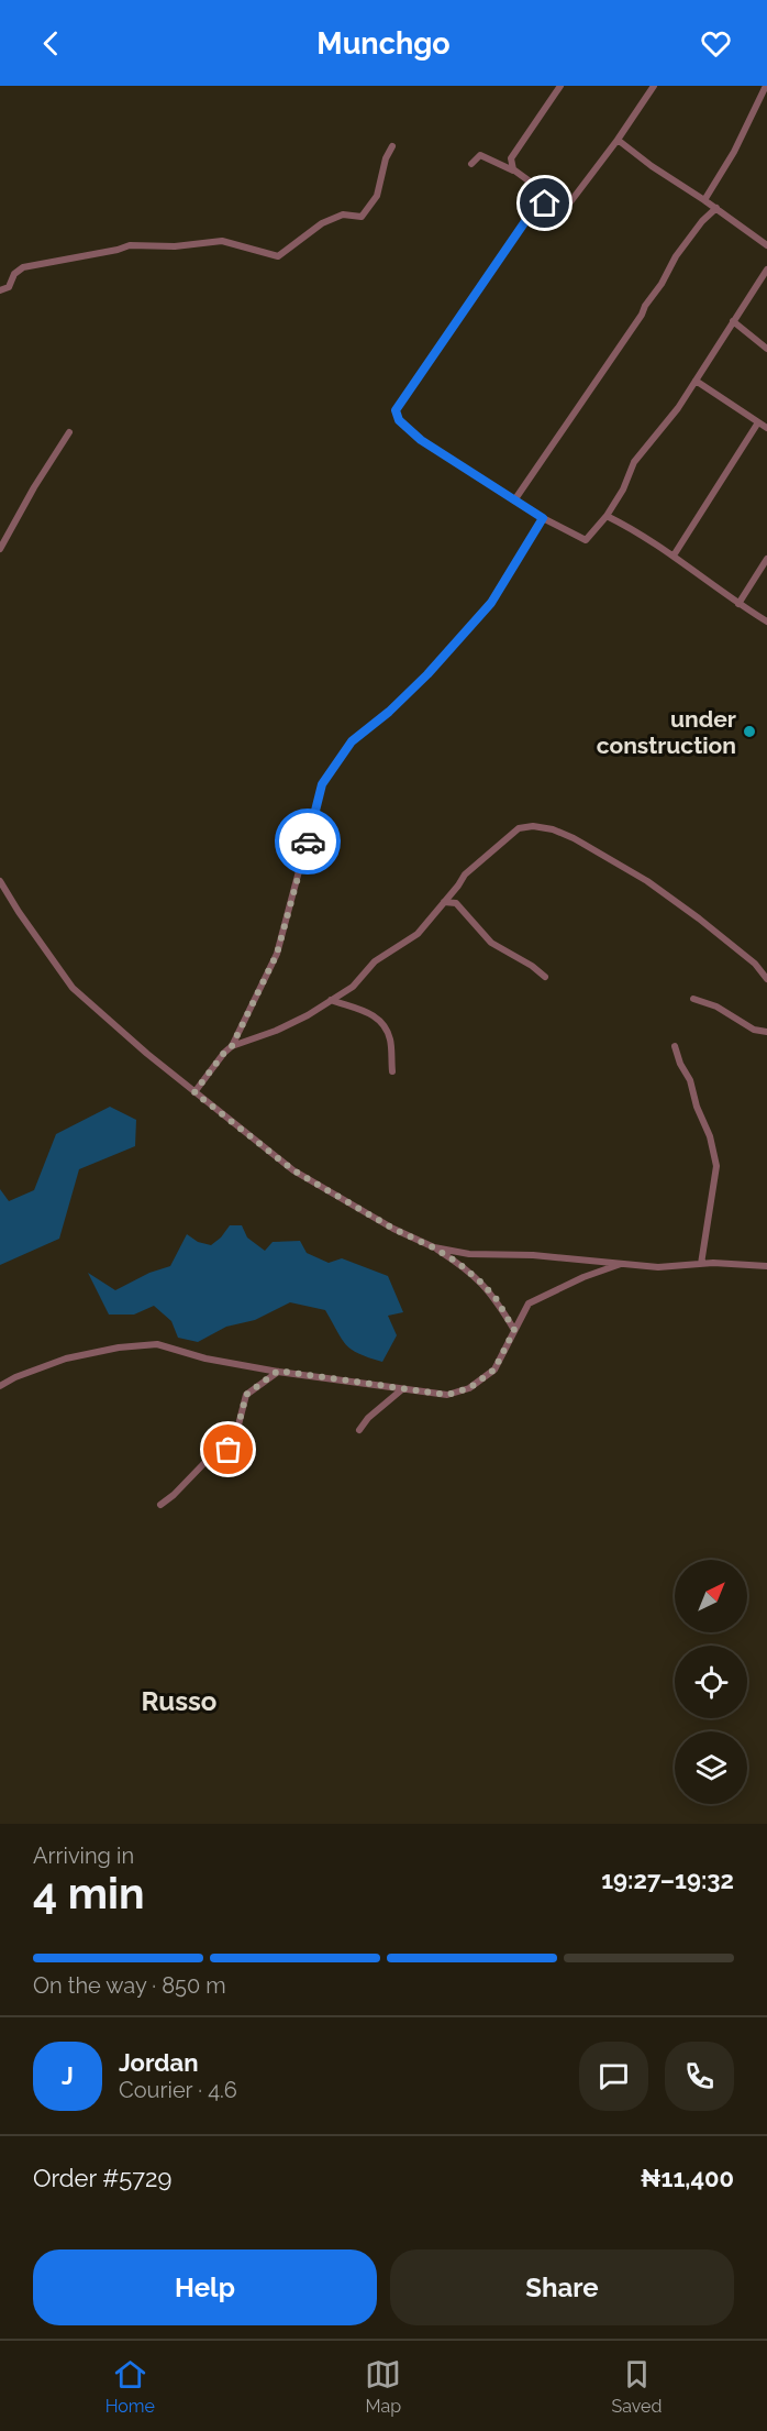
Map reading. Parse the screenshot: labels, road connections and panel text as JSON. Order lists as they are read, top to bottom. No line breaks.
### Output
{"districts":["Russo"],"places":["under construction"],"north":"top right","page":{"header":"Munchgo","heading":["4 min","Arriving in","19:27–19:32"],"panel":["Jordan","Courier · 4.6","Order #5729","₦11,400"],"bar":"On the way · 850 m","round":"J","buttons":["Help","Share"],"tabs":["Home","Map","Saved"]}}
